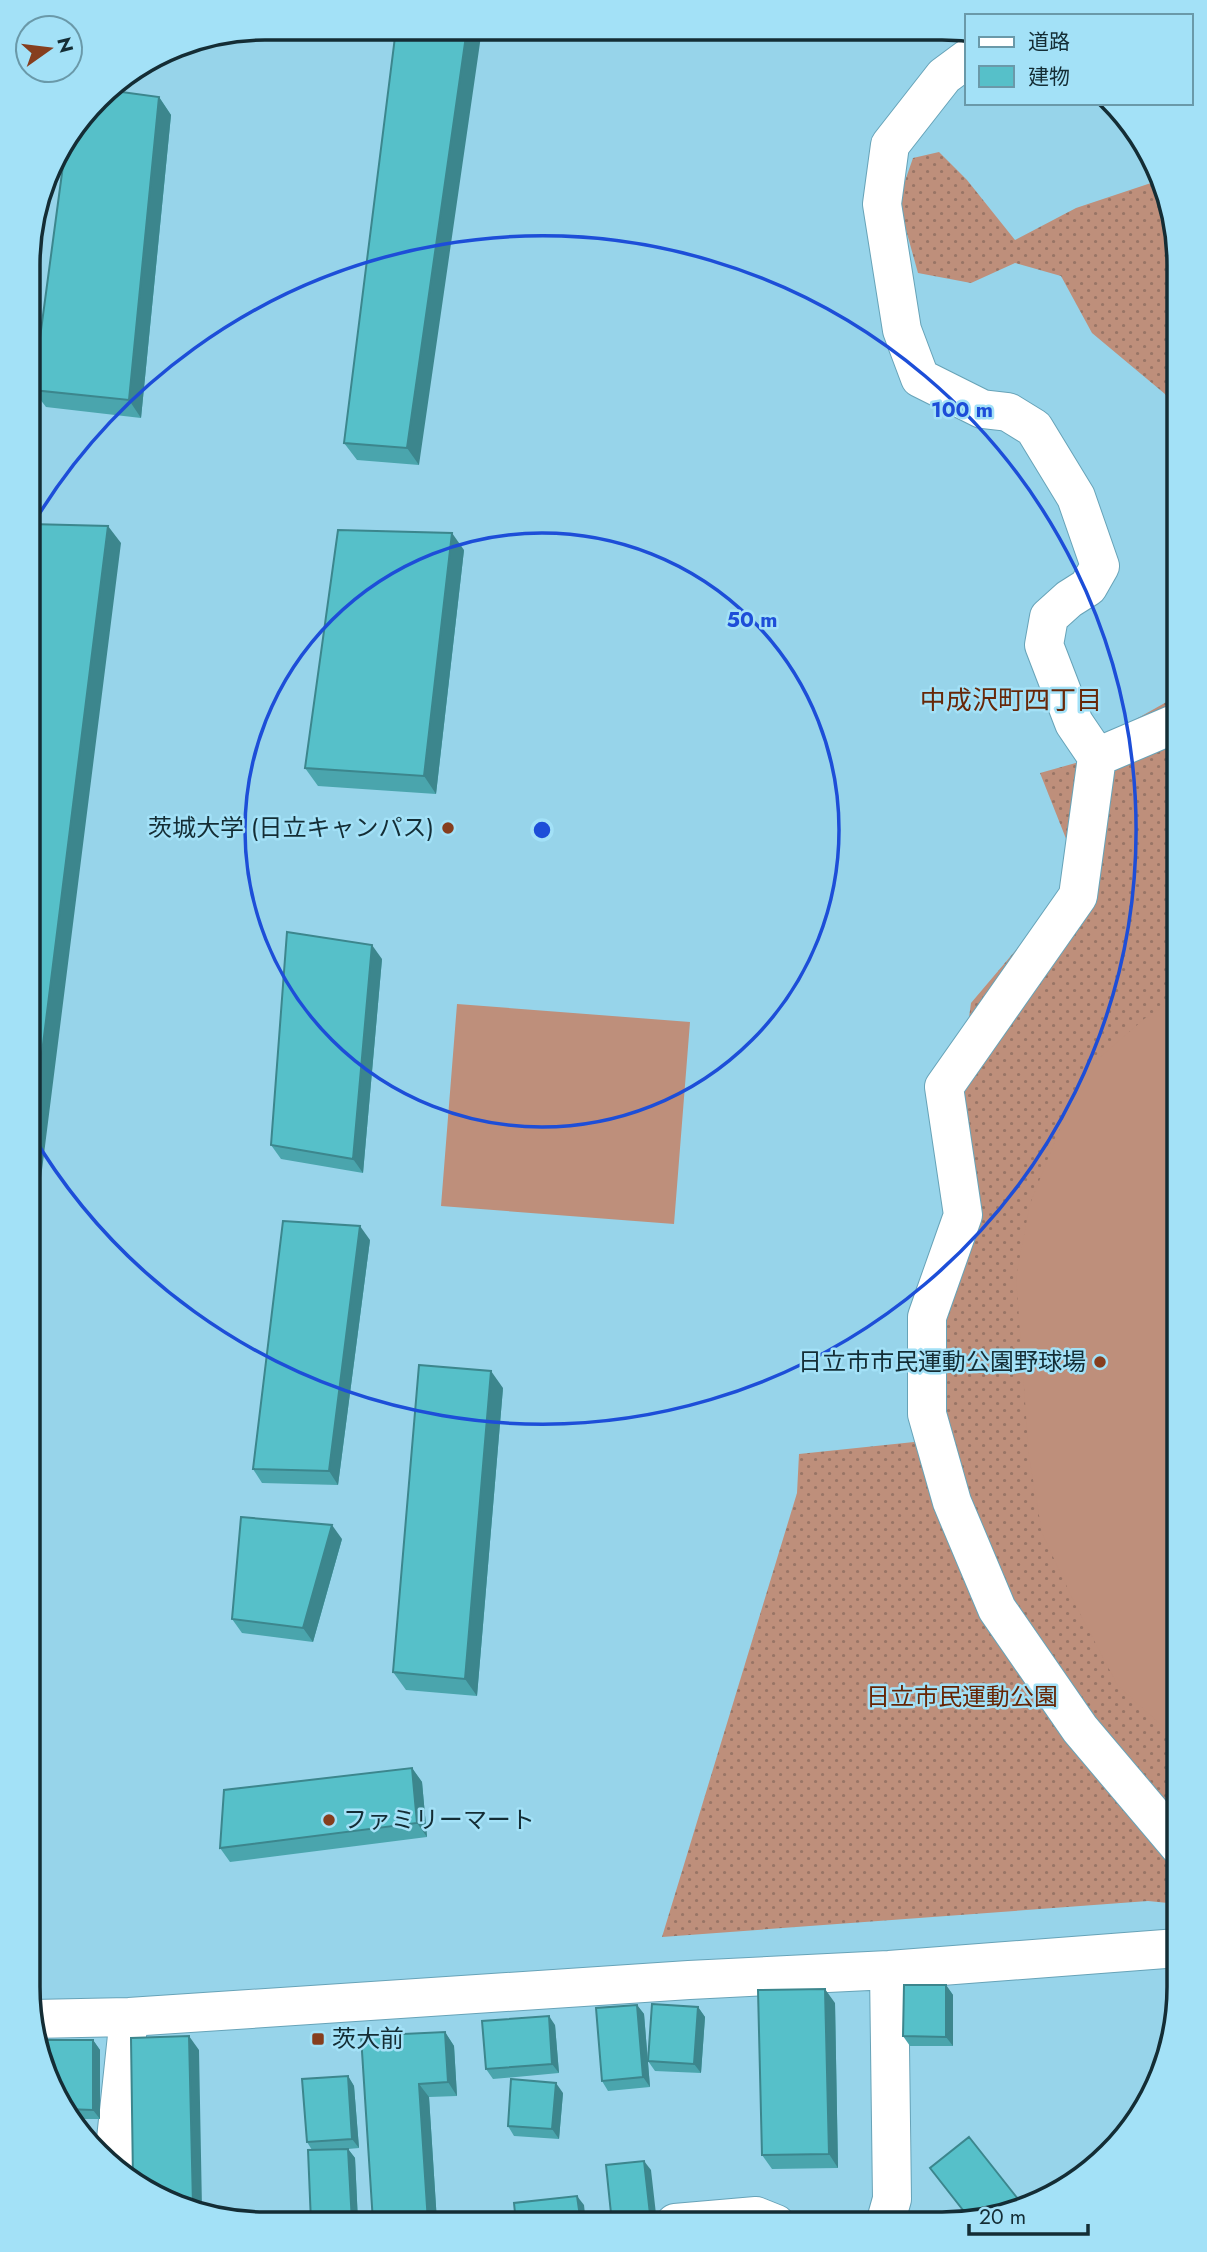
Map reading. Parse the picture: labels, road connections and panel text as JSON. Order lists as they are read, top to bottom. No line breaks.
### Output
{"districts":["中成沢町四丁目"],"parks":["日立市民運動公園"],"places":{"other":["茨城大学 (日立キャンパス)","日立市市民運動公園野球場","ファミリーマート"],"transit":["茨大前"]},"legend":["道路","建物"],"scale_bar":"20 m","north":"right","rings":["100 m","50 m"]}
